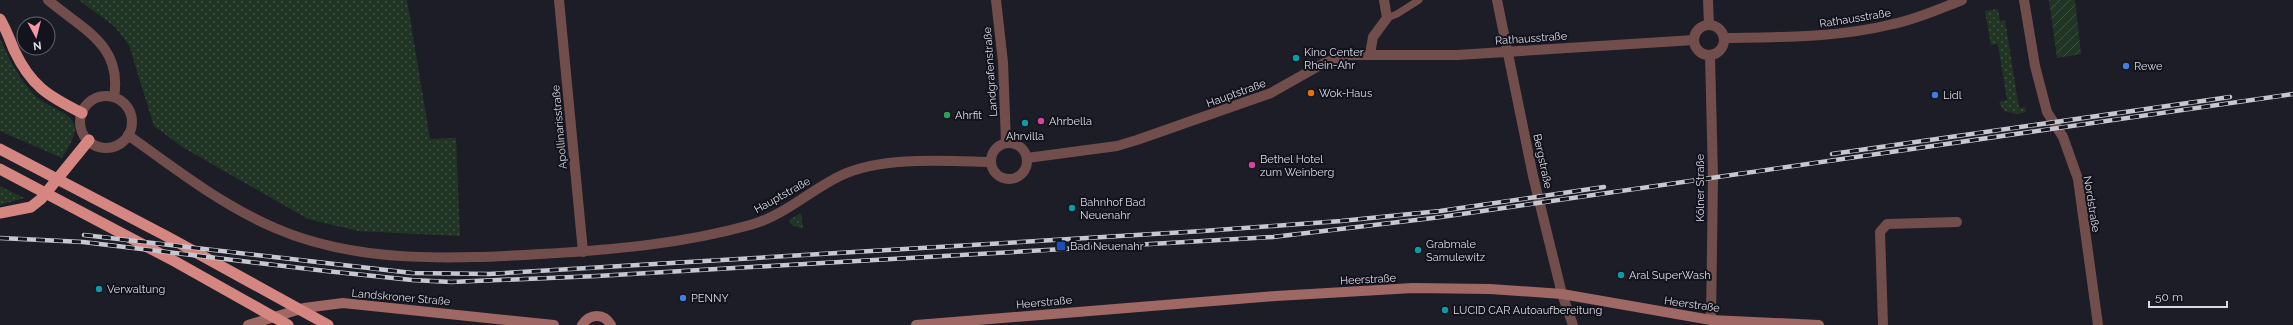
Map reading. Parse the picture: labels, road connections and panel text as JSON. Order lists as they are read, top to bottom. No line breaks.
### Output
{"streets":{"main road":["Heerstraße","Landskroner Straße"],"street":["Rathausstraße","Landgrafenstraße","Hauptstraße","Apollinarisstraße","Bergstraße","Kölner Straße","Nordstraße"]},"crossings":[["Rathausstraße","Hauptstraße"],["Rathausstraße","Bergstraße"],["Rathausstraße","Kölner Straße"],["Landgrafenstraße","Hauptstraße"],["Hauptstraße","Apollinarisstraße"],["Bergstraße","Heerstraße"],["Kölner Straße","Heerstraße"]],"places":{"other":["Kino Center Rhein-Ahr","Rewe","Wok-Haus","Lidl","Ahrfit","Ahrbella","Ahrvilla","Bethel Hotel zum Weinberg","Bahnhof Bad Neuenahr","Grabmale Samulewitz","Aral SuperWash","Verwaltung","PENNY","LUCID CAR Autoaufbereitung"],"transit":["Bad Neuenahr"]},"scale_bar":"50 m","north":"bottom"}
